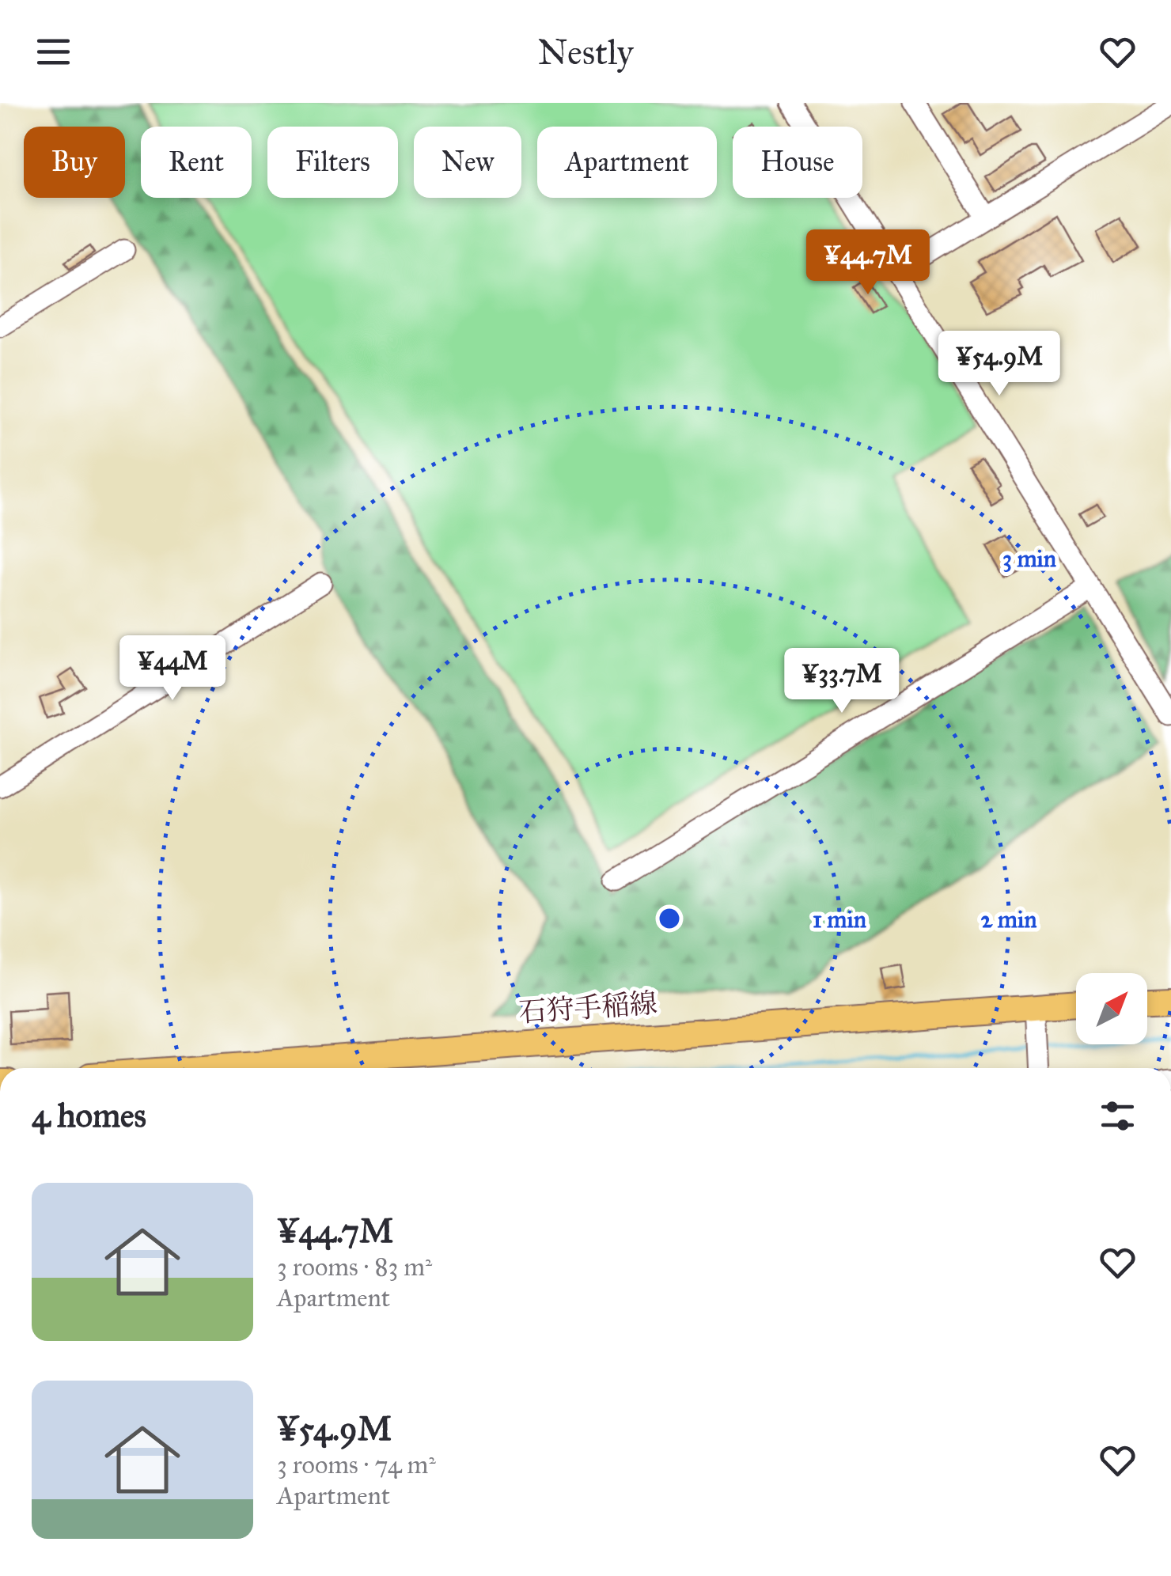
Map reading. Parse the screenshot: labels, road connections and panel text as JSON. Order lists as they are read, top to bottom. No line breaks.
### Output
{"streets":{"main road":["石狩手稲線"]},"north":"top right","page":{"header":"Nestly","chip":["Buy","Rent","Filters","New","Apartment","House"],"price":["¥44.7M","¥54.9M","¥44M","¥33.7M"],"heading":"4 homes","list":[{"name":"¥44.7M","note":"3 rooms · 83 m² · Apartment"},{"name":"¥54.9M","note":"3 rooms · 74 m² · Apartment"}]},"rings":["3 min","1 min","2 min"]}
